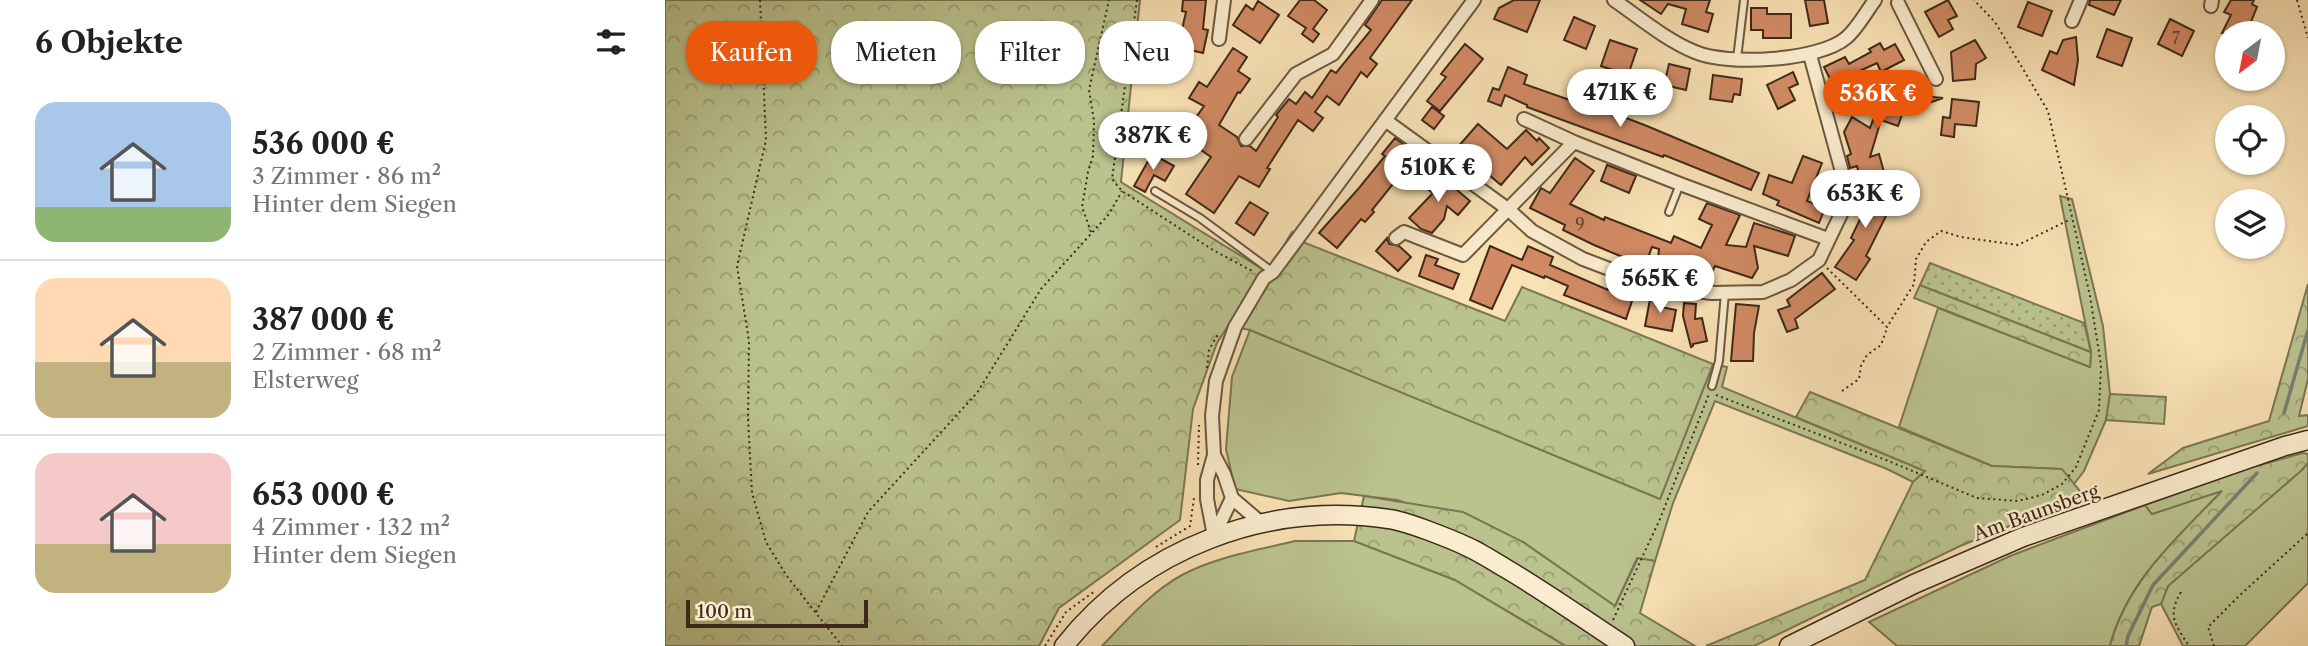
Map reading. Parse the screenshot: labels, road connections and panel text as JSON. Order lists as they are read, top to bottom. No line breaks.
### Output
{"streets":{"street":["Am Baunsberg"]},"house_numbers":["7","9"],"scale_bar":"100 m","north":"bottom left","page":{"heading":"6 Objekte","chip":["Kaufen","Mieten","Filter","Neu"],"price":["471K €","536K €","387K €","510K €","653K €","565K €"],"list":[{"name":"536 000 €","note":"3 Zimmer · 86 m² · Hinter dem Siegen"},{"name":"387 000 €","note":"2 Zimmer · 68 m² · Elsterweg"},{"name":"653 000 €","note":"4 Zimmer · 132 m² · Hinter dem Siegen"}],"scale":"100 m"}}
